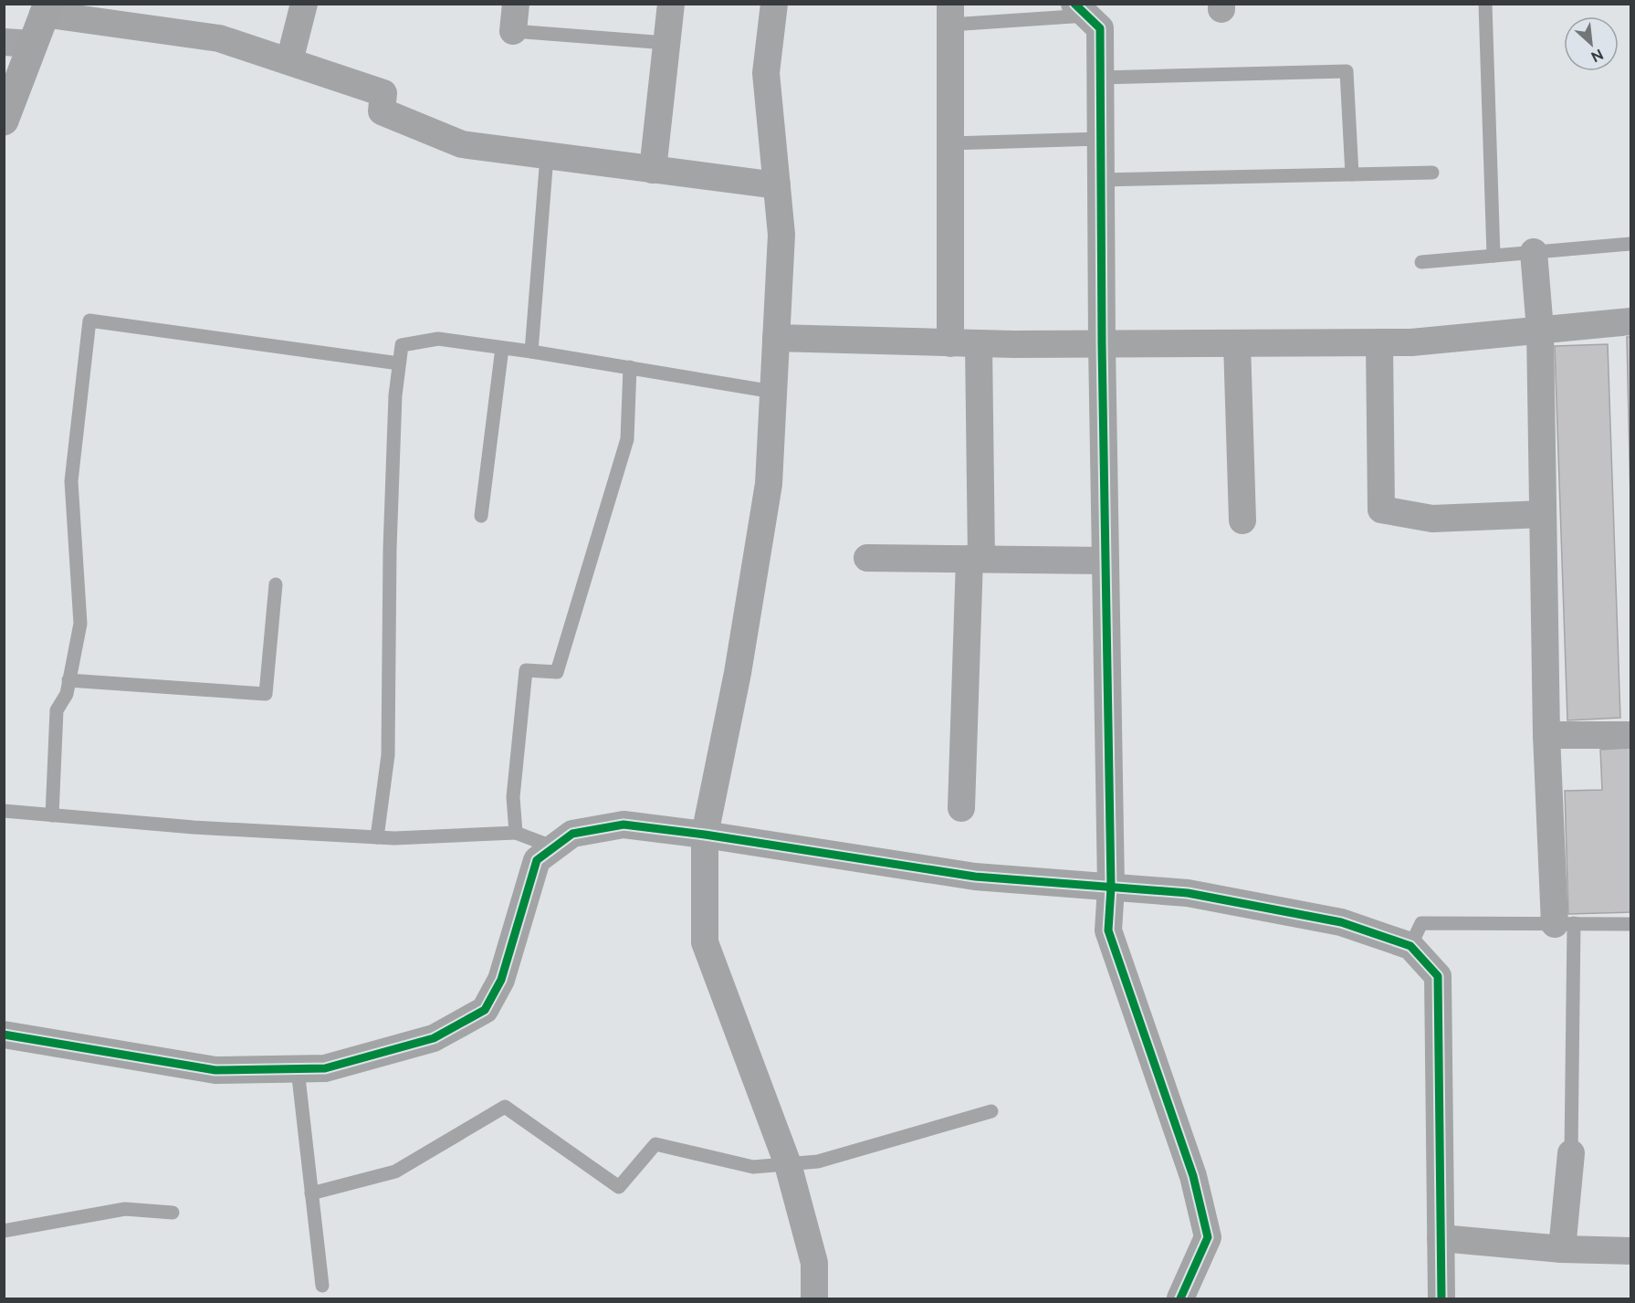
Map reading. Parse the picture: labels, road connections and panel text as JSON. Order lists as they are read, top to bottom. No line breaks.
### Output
{"north":"bottom right"}
